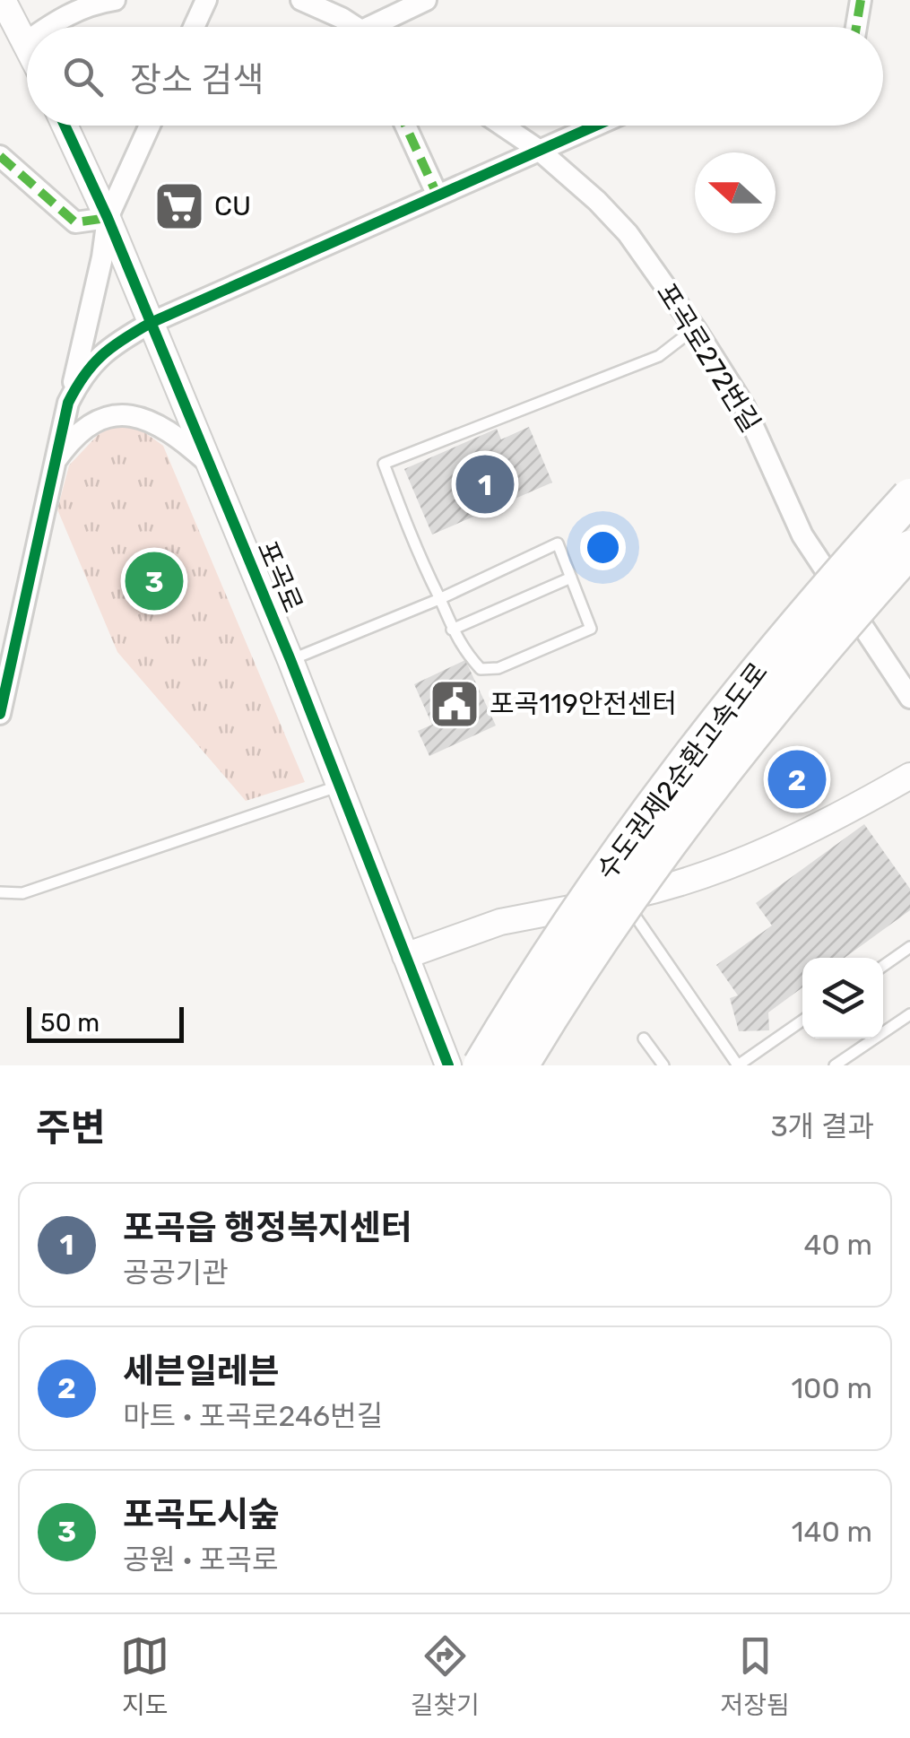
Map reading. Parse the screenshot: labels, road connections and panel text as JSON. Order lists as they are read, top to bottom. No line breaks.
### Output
{"streets":{"highway":["수도권제2순환고속도로"],"street":["포곡로272번길","포곡로"]},"places":{"supermarket":["CU"],"public building":["포곡119안전센터"]},"scale_bar":"50 m","north":"left","page":{"search":"장소 검색","pins":["1","3","2"],"scale":"50 m","heading":["주변","3개 결과"],"list":[{"mark":"1","name":"포곡읍 행정복지센터","note":"공공기관","value":"40 m"},{"mark":"2","name":"세븐일레븐","note":"마트 · 포곡로246번길","value":"100 m"},{"mark":"3","name":"포곡도시숲","note":"공원 · 포곡로","value":"140 m"}],"nav":["지도","길찾기","저장됨"]}}
